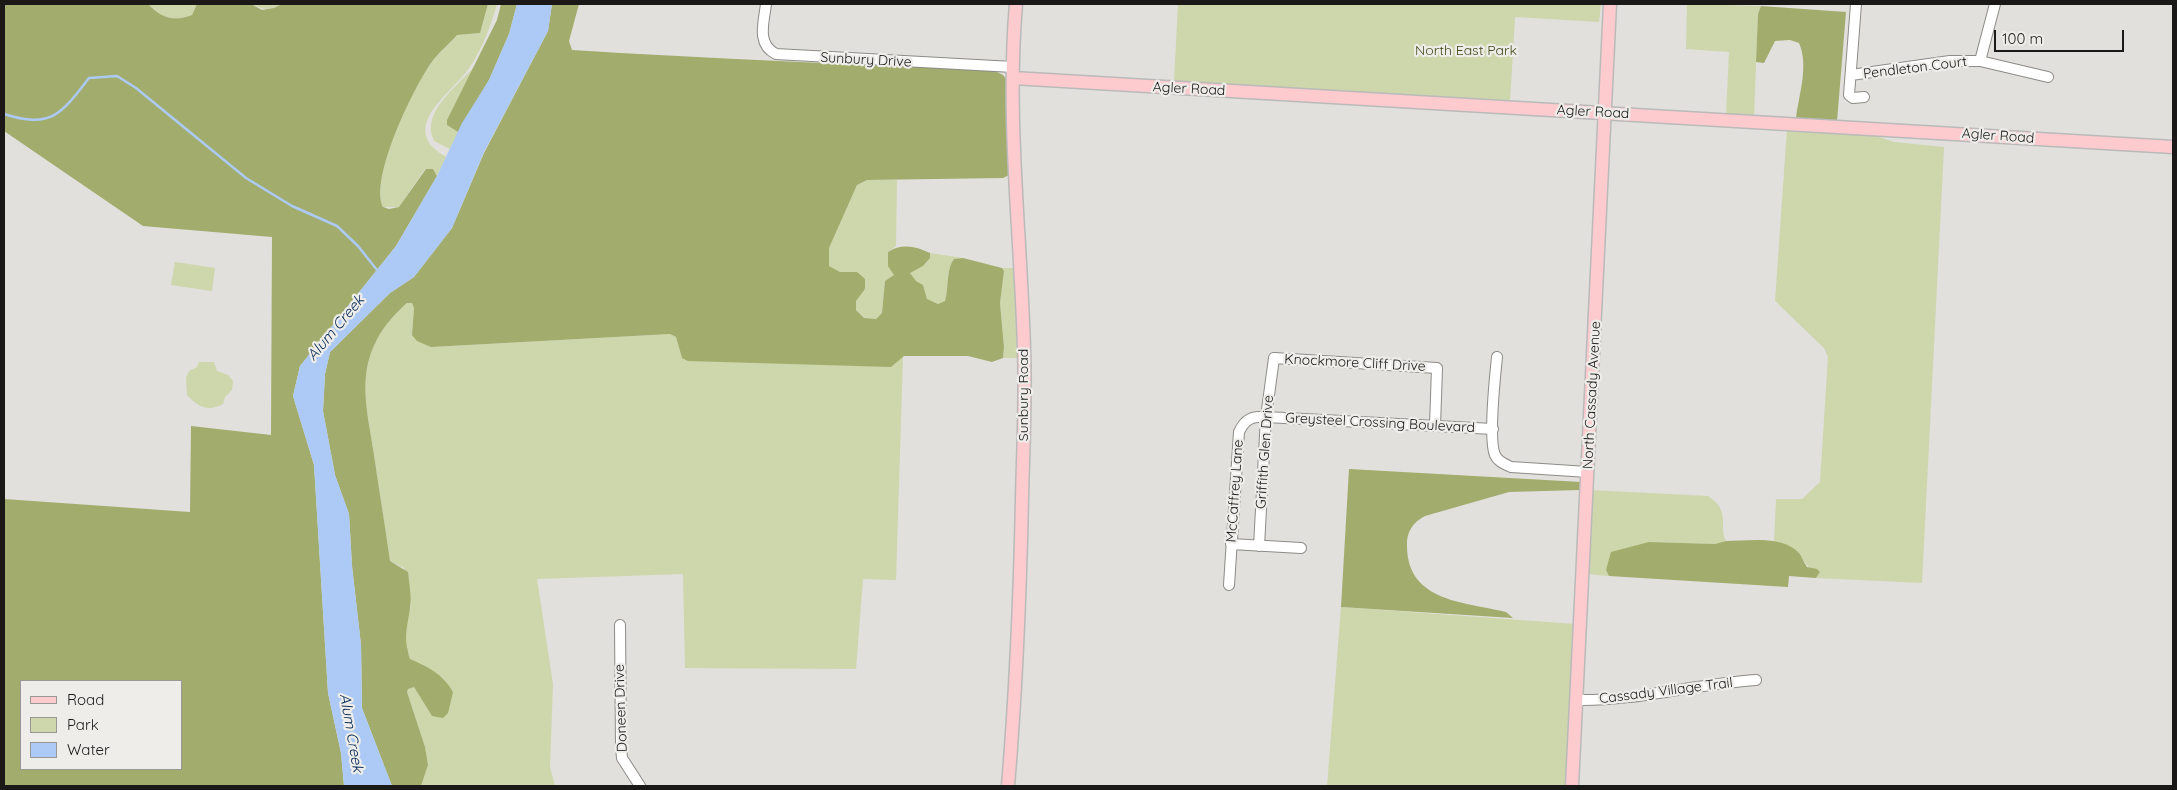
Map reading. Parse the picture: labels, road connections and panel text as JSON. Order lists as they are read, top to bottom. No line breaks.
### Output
{"streets":{"main road":["Agler Road","Sunbury Road","North Cassady Avenue"],"street":["Sunbury Drive","Pendleton Court","Knockmore Cliff Drive","Greysteel Crossing Boulevard","Griffith Glen Drive","McCaffrey Lane","Cassady Village Trail","Doneen Drive"]},"crossings":[["Sunbury Drive","Agler Road"],["Sunbury Drive","Sunbury Road"],["Agler Road","Sunbury Road"],["Agler Road","North Cassady Avenue"],["Knockmore Cliff Drive","Greysteel Crossing Boulevard"],["Knockmore Cliff Drive","Griffith Glen Drive"],["North Cassady Avenue","Cassady Village Trail"],["Greysteel Crossing Boulevard","Griffith Glen Drive"],["Greysteel Crossing Boulevard","McCaffrey Lane"],["Griffith Glen Drive","McCaffrey Lane"]],"water":["Alum Creek"],"parks":["North East Park"],"legend":["Road","Park","Water"],"scale_bar":"100 m"}
